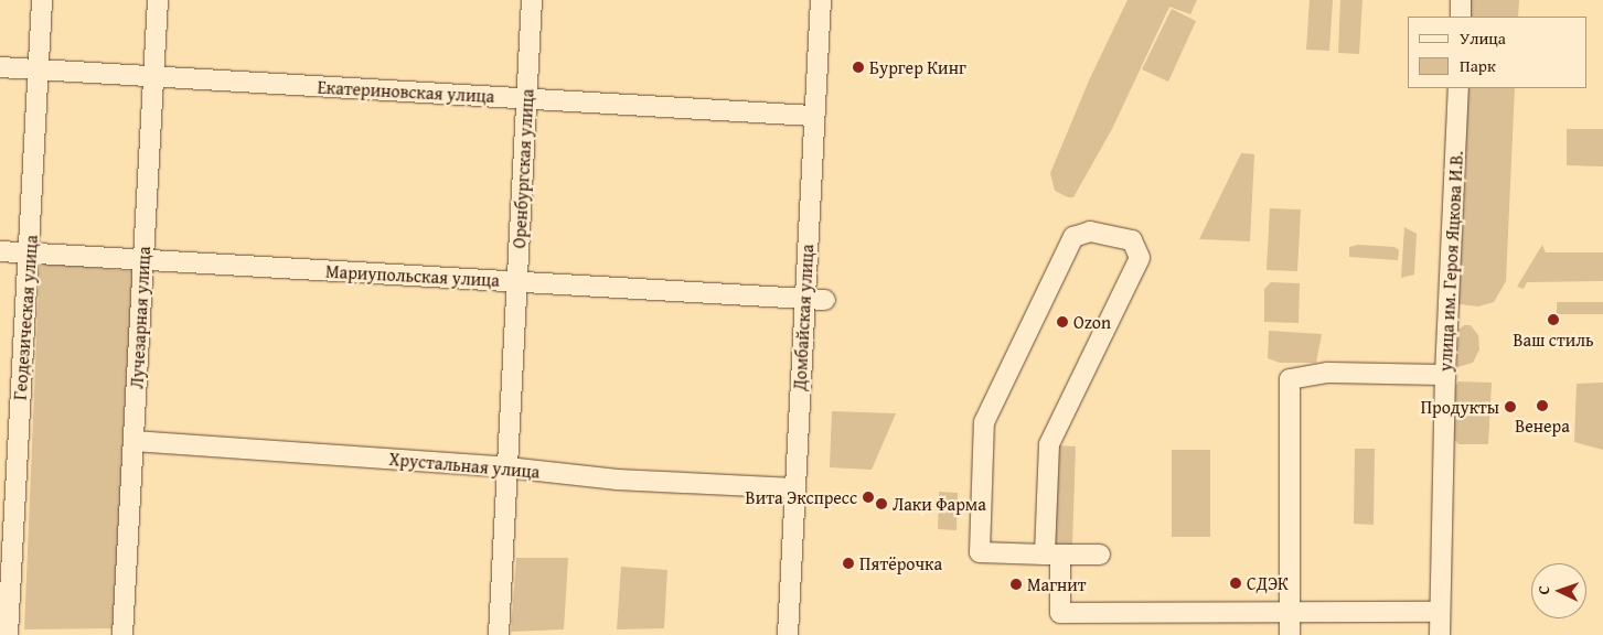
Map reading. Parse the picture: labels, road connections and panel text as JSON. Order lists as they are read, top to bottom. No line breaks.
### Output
{"streets":{"street":["Екатериновская улица","Оренбургская улица","улица им. Героя Яцкова И.В.","Мариупольская улица","Геодезическая улица","Лучезарная улица","Домбайская улица","Хрустальная улица"]},"crossings":[["Екатериновская улица","Оренбургская улица"],["Екатериновская улица","Геодезическая улица"],["Екатериновская улица","Лучезарная улица"],["Екатериновская улица","Домбайская улица"],["Оренбургская улица","Мариупольская улица"],["Оренбургская улица","Хрустальная улица"],["Мариупольская улица","Геодезическая улица"],["Мариупольская улица","Лучезарная улица"],["Мариупольская улица","Домбайская улица"],["Лучезарная улица","Хрустальная улица"],["Домбайская улица","Хрустальная улица"]],"places":["Бургер Кинг","Ваш стиль","Ozon","Венера","Продукты","Вита Экспресс","Лаки Фарма","Пятёрочка","СДЭК","Магнит"],"legend":["Улица","Парк"],"north":"left"}
